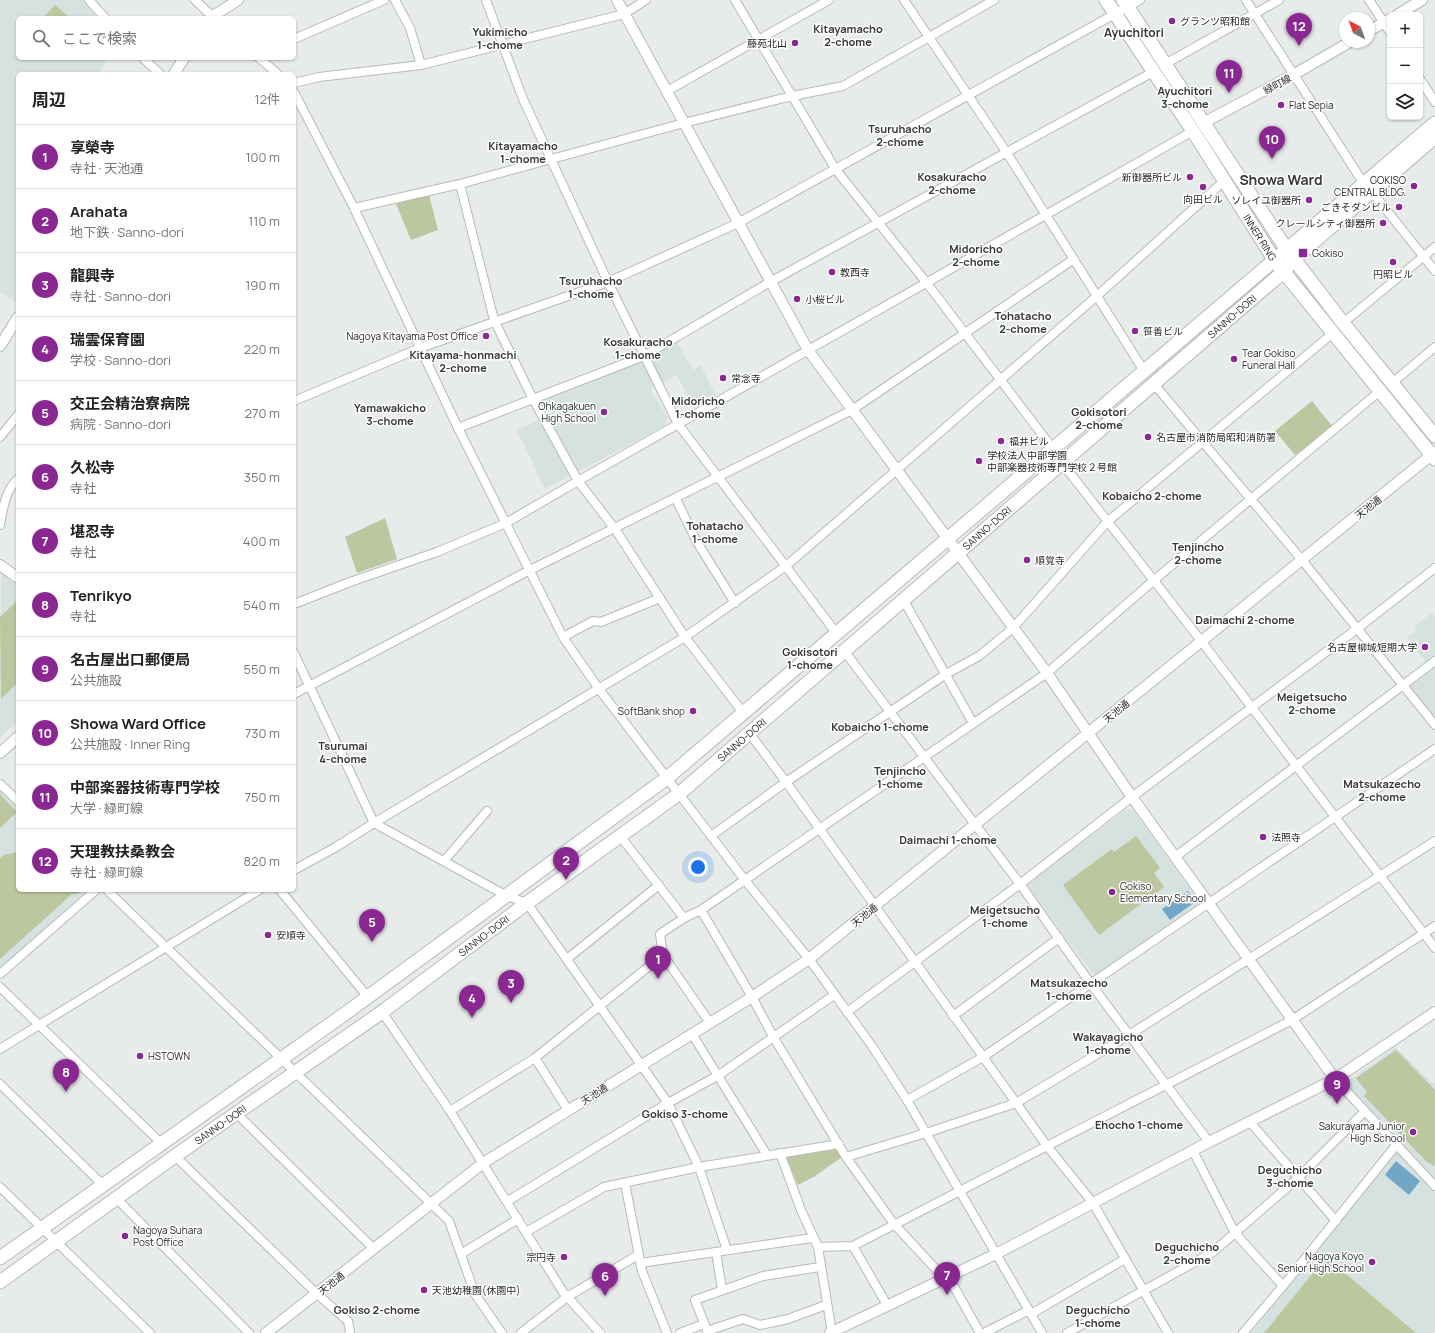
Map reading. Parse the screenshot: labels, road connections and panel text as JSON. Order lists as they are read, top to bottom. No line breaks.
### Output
{"streets":{"main road":["INNER RING","SANNO-DORI"],"street":["緑町線","天池通"]},"crossings":[["緑町線","INNER RING"],["INNER RING","SANNO-DORI"],["INNER RING","天池通"]],"districts":["Kitayamacho 2-chome","Yukimicho 1-chome","Ayuchitori","Ayuchitori 3-chome","Tsuruhacho 2-chome","Kitayamacho 1-chome","Kosakuracho 2-chome","Showa Ward","Midoricho 2-chome","Tsuruhacho 1-chome","Tohatacho 2-chome","Kosakuracho 1-chome","Kitayama-honmachi 2-chome","Midoricho 1-chome","Yamawakicho 3-chome","Gokisotori 2-chome","Kobaicho 2-chome","Tohatacho 1-chome","Tenjincho 2-chome","Daimachi 2-chome","Gokisotori 1-chome","Meigetsucho 2-chome","Kobaicho 1-chome","Tsurumai 4-chome","Tenjincho 1-chome","Matsukazecho 2-chome","Daimachi 1-chome","Meigetsucho 1-chome","Matsukazecho 1-chome","Wakayagicho 1-chome","Gokiso 3-chome","Ehocho 1-chome","Deguchicho 3-chome","Deguchicho 2-chome","Gokiso 2-chome","Deguchicho 1-chome"],"places":{"other":["グランツ昭和館","藤苑北山","Flat Sepia","新御器所ビル","GOKISO CENTRAL BLDG.","向田ビル","ソレイユ御器所","ごきそダンビル","クレールシティ御器所","円昭ビル","教西寺","小桜ビル","笹善ビル","Nagoya Kitayama Post Office","Tear Gokiso Funeral Hall","常念寺","Ohkagakuen High School","名古屋市消防局昭和消防署","福井ビル","学校法人中部学園 中部楽器技術専門学校２号館","順覚寺","名古屋柳城短期大学","SoftBank shop","法照寺","Gokiso Elementary School","安順寺","HSTOWN","Sakurayama Junior High School","Nagoya Suhara Post Office","宗円寺","Nagoya Koyo Senior High School","天池幼稚園(休園中)"],"transit":["Gokiso"]},"north":"top left","page":{"map_buttons":["+","−"],"pins":["12","11","10","2","5","1","3","4","8","9","7","6"],"search":"ここで検索","heading":["周辺","12件"],"list":[{"mark":"1","name":"享榮寺","note":"寺社 · 天池通","value":"100 m"},{"mark":"2","name":"Arahata","note":"地下鉄 · Sanno-dori","value":"110 m"},{"mark":"3","name":"龍興寺","note":"寺社 · Sanno-dori","value":"190 m"},{"mark":"4","name":"瑞雲保育園","note":"学校 · Sanno-dori","value":"220 m"},{"mark":"5","name":"交正会精治寮病院","note":"病院 · Sanno-dori","value":"270 m"},{"mark":"6","name":"久松寺","note":"寺社","value":"350 m"},{"mark":"7","name":"堪忍寺","note":"寺社","value":"400 m"},{"mark":"8","name":"Tenrikyo","note":"寺社","value":"540 m"},{"mark":"9","name":"名古屋出口郵便局","note":"公共施設","value":"550 m"},{"mark":"10","name":"Showa Ward Office","note":"公共施設 · Inner Ring","value":"730 m"},{"mark":"11","name":"中部楽器技術専門学校","note":"大学 · 緑町線","value":"750 m"},{"mark":"12","name":"天理教扶桑教会","note":"寺社 · 緑町線","value":"820 m"}]}}
